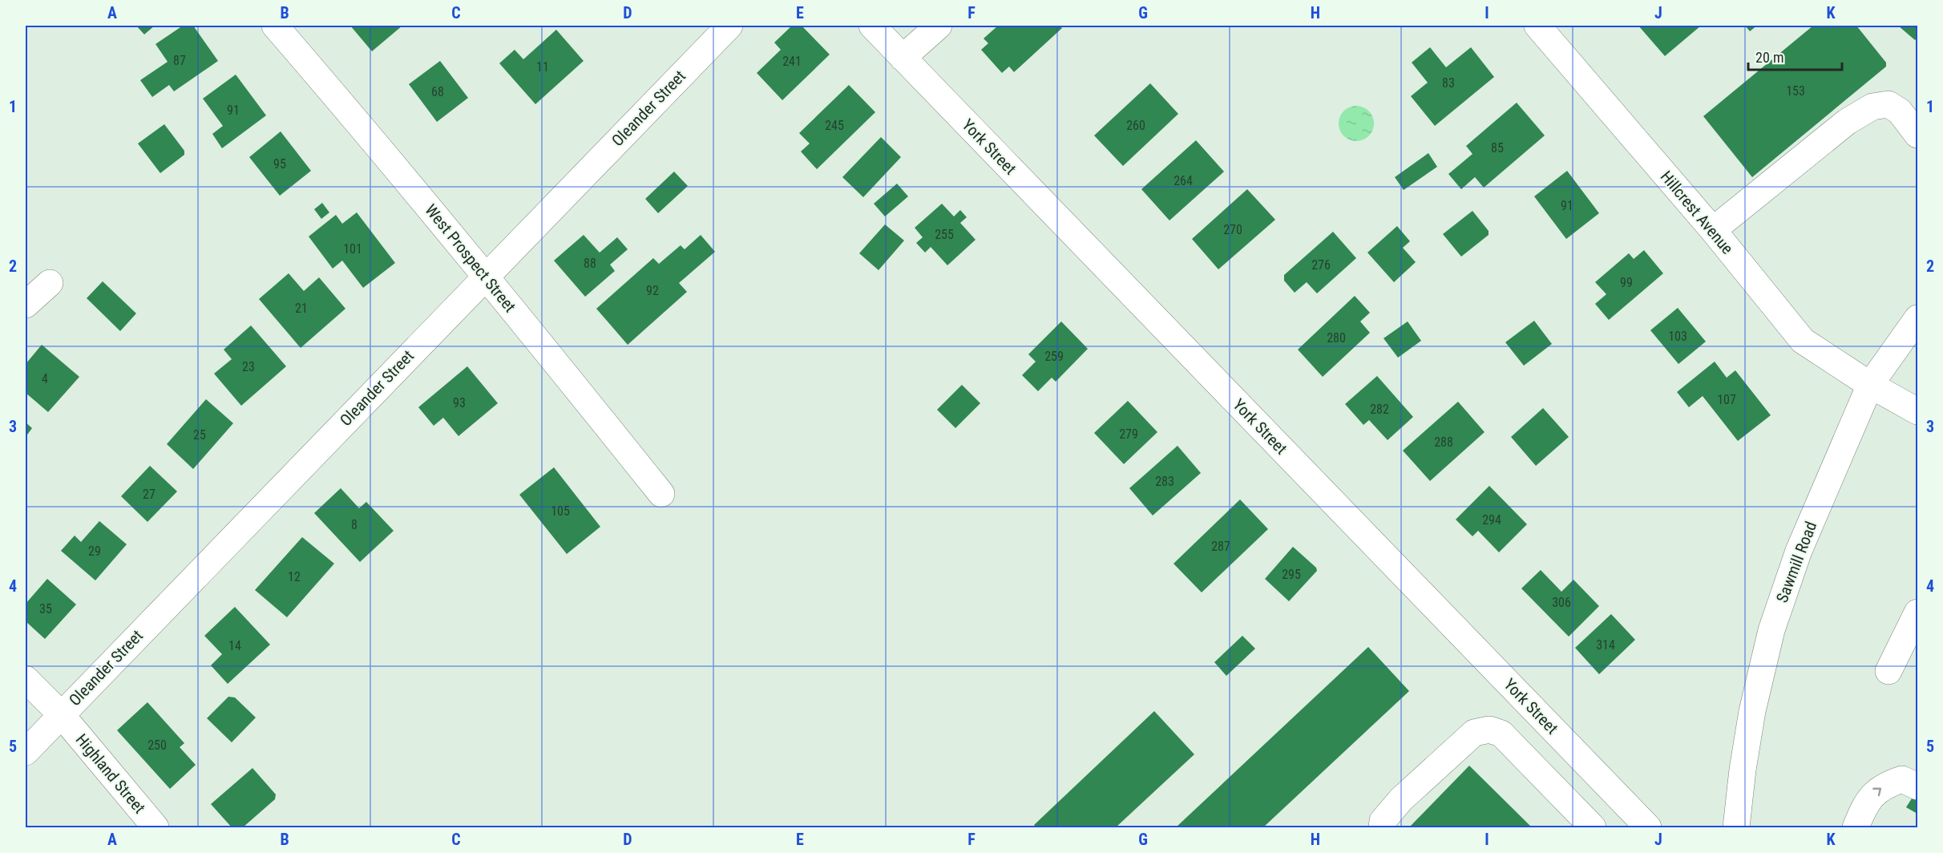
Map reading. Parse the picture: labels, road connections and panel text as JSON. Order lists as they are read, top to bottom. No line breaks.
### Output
{"streets":{"street":["Oleander Street","York Street","Hillcrest Avenue","West Prospect Street","Sawmill Road","Highland Street"]},"crossings":[["Oleander Street","West Prospect Street"],["Oleander Street","Highland Street"],["Hillcrest Avenue","Sawmill Road"]],"house_numbers":["87","241","11","83","153","68","91","245","260","85","95","264","91","270","255","101","88","276","99","92","21","103","280","259","23","4","107","93","282","279","25","288","283","27","105","294","8","287","29","295","12","306","35","314","14","250"],"scale_bar":"20 m","grid":{"columns":["A","B","C","D","E","F","G","H","I","J","K"],"rows":["1","2","3","4","5"]}}
